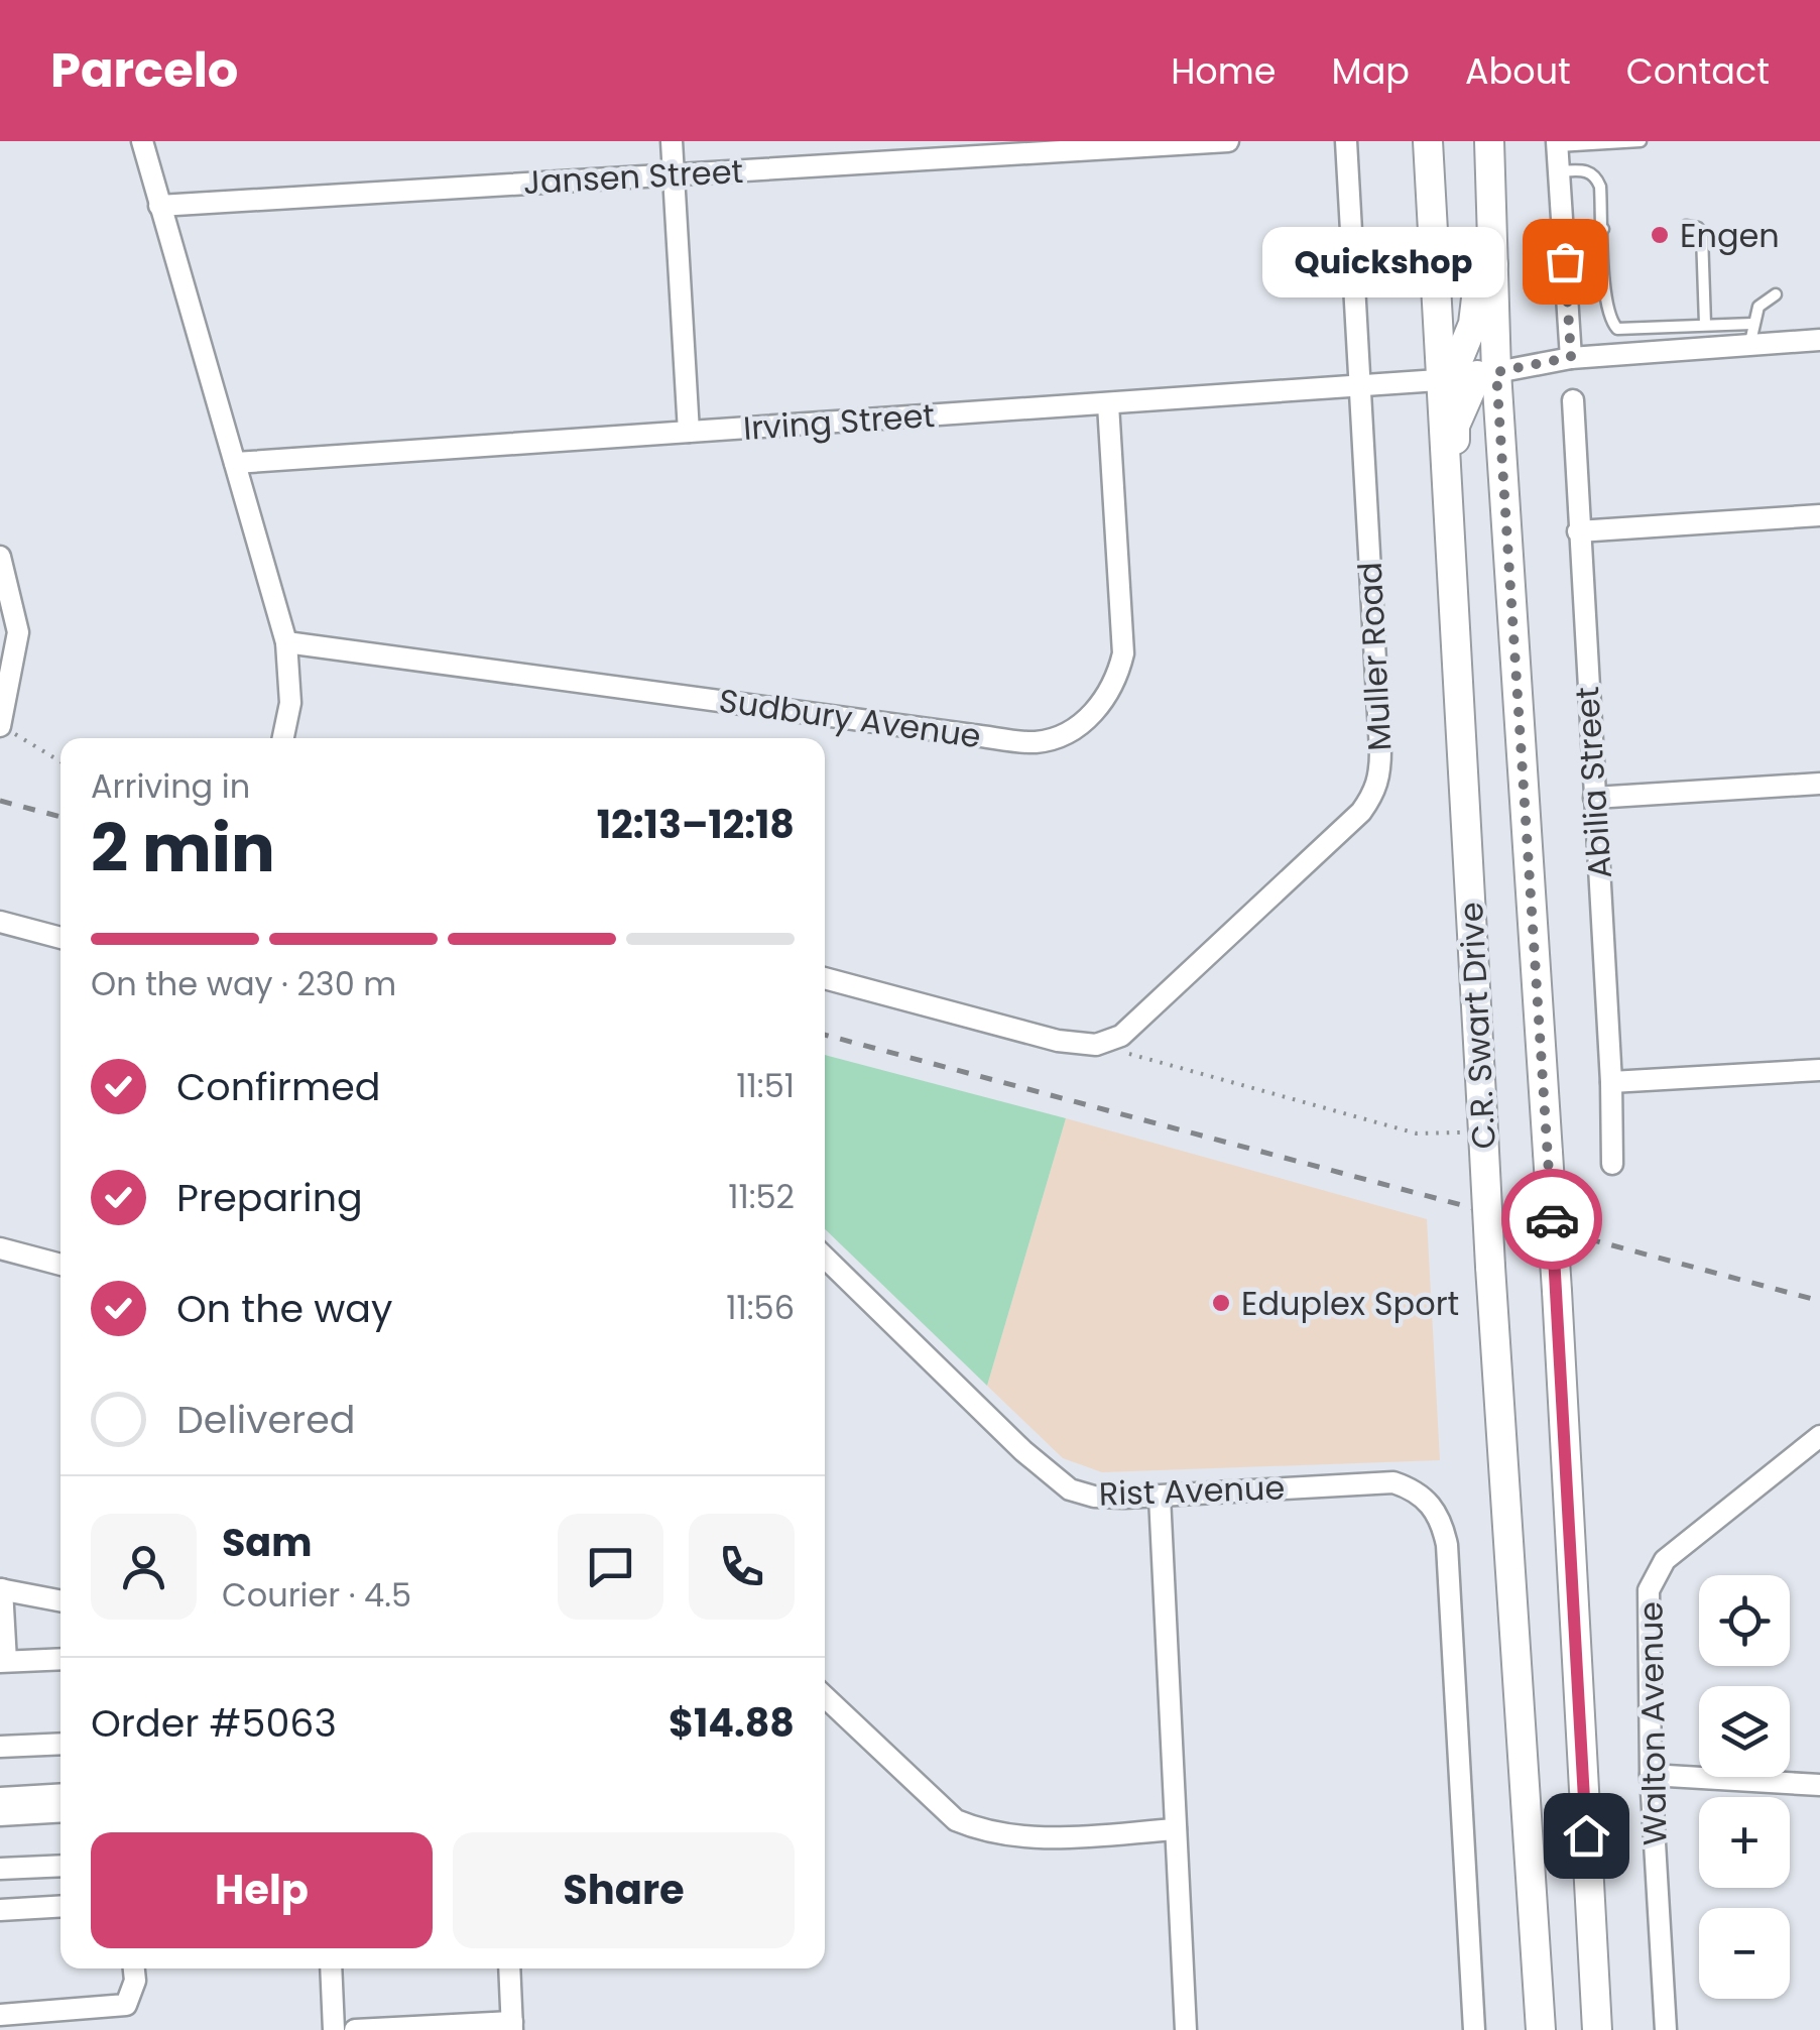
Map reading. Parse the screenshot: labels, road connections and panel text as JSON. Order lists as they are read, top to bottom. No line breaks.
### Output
{"streets":{"main road":["C.R. Swart Drive"],"street":["Jansen Street","Irving Street","Muller Road","Sudbury Avenue","Abilia Street","Rist Avenue","Walton Avenue"]},"crossings":[["Irving Street","Muller Road"],["Irving Street","Sudbury Avenue"],["Irving Street","C.R. Swart Drive"]],"places":["Engen","Quickshop","Eduplex Sport"],"page":{"header":"Parcelo","nav":["Home","Map","About","Contact"],"bubble":"Quickshop","heading":["2 min","Arriving in","12:13–12:18"],"panel":["Sam","Courier · 4.5","Order #5063","$14.88"],"bar":"On the way · 230 m","list":[["Confirmed","11:51"],["Preparing","11:52"],["On the way","11:56"],"Delivered"],"map_buttons":["+","−"],"buttons":["Help","Share"]}}
